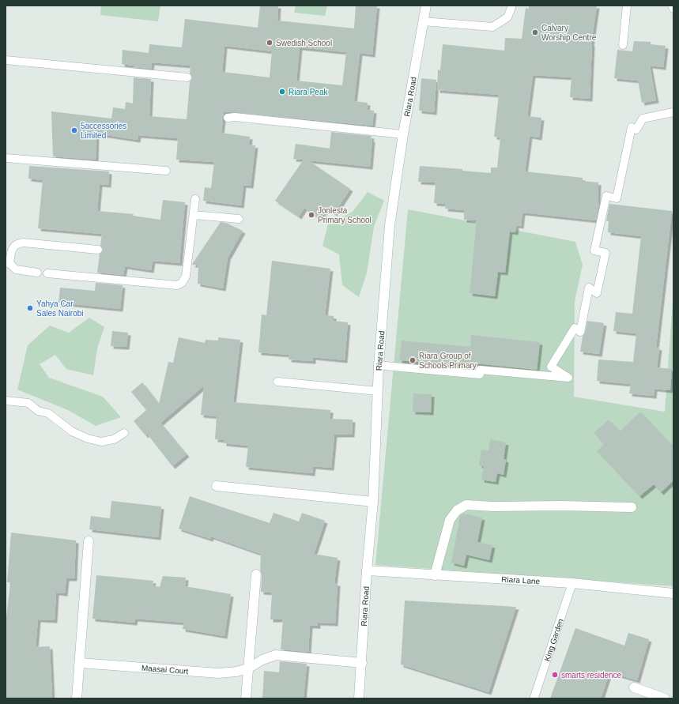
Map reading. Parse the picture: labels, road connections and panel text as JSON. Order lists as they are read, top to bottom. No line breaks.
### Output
{"streets":{"street":["Riara Road","Riara Lane","Maasai Court"],"lane":["King Garden"]},"crossings":[["Riara Road","Riara Lane"],["Riara Road","Maasai Court"],["Riara Lane","King Garden"]],"places":["Calvary Worship Centre","Swedish School","Riara Peak","5accessories Limited","Jonlesta Primary School","Yahya Car Sales Nairobi","Riara Group of Schools Primary","smarts residence"]}
